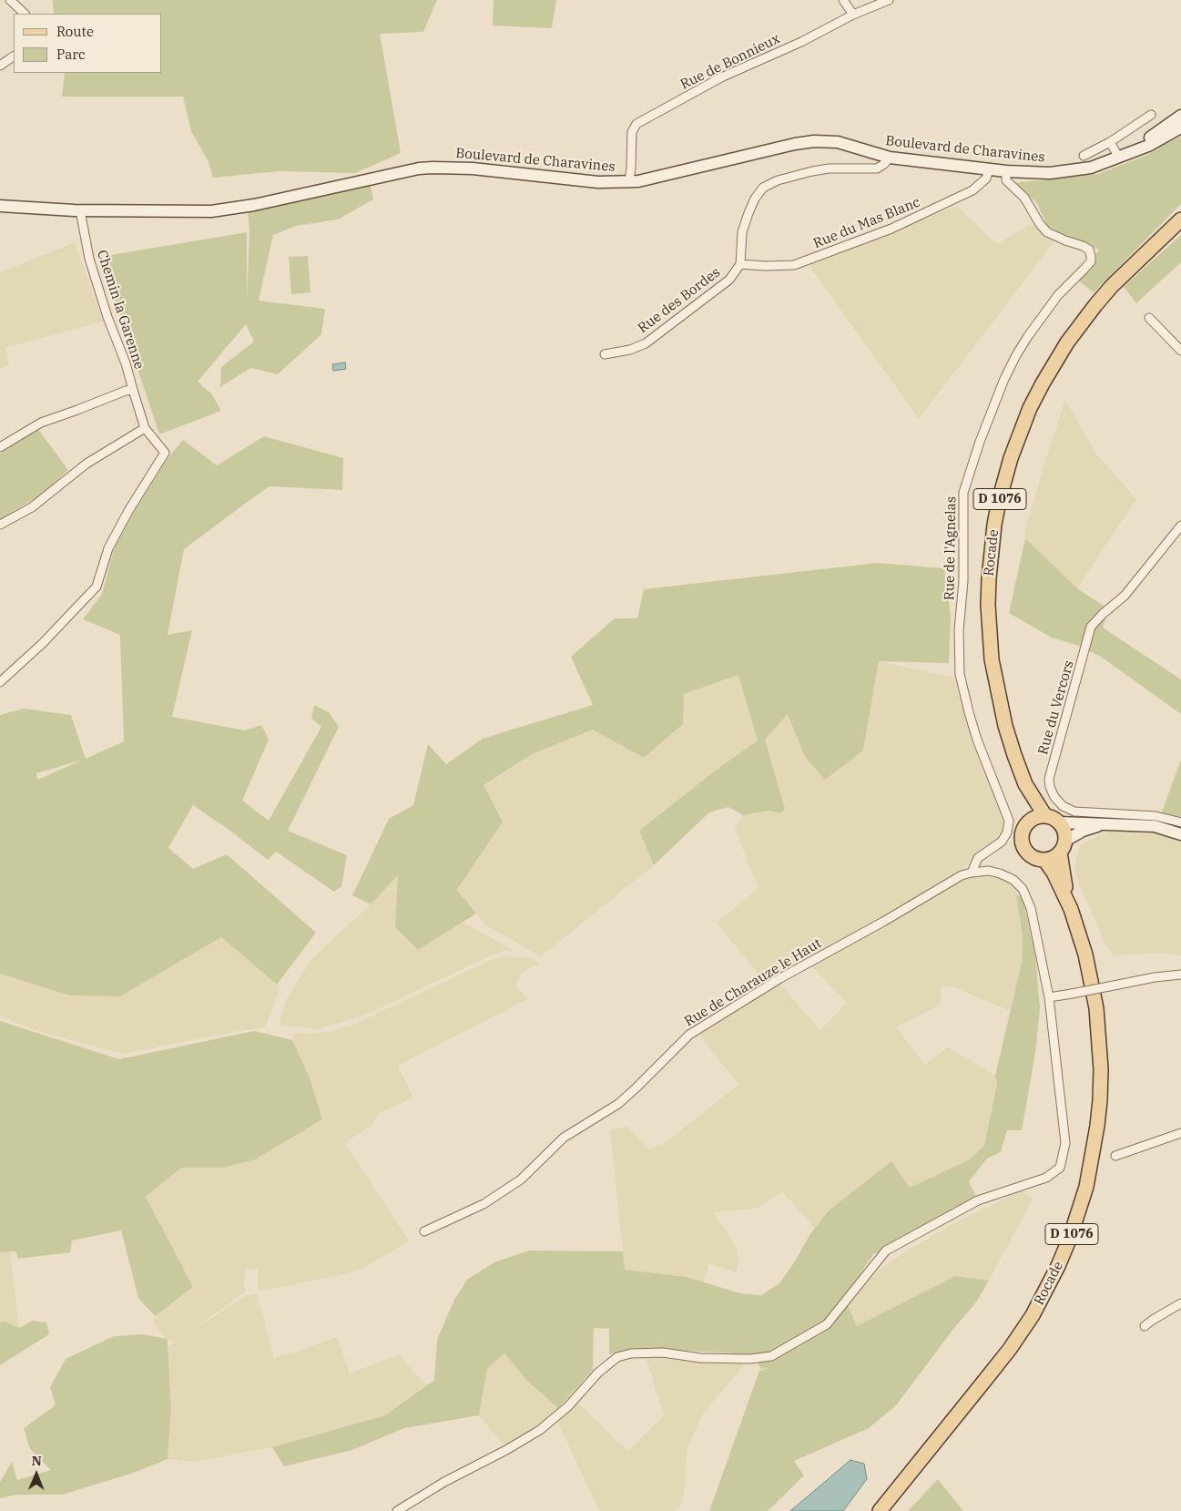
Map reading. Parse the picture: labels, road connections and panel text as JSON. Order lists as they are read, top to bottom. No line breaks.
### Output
{"streets":{"main road":["Boulevard de Charavines","D 1076","Rocade"],"street":["Rue de Bonnieux","Rue du Mas Blanc","Rue des Bordes","Chemin la Garenne","Rue de l'Agnelas","Rue du Vercors","Rue de Charauze le Haut"]},"crossings":[["Rue de Bonnieux","Boulevard de Charavines"],["Boulevard de Charavines","Rue du Mas Blanc"],["Boulevard de Charavines","Chemin la Garenne"],["Boulevard de Charavines","Rue de l'Agnelas"],["Rue du Mas Blanc","Rue des Bordes"],["Rue de l'Agnelas","Rue de Charauze le Haut"]],"legend":["Route","Parc"],"north":"top"}
